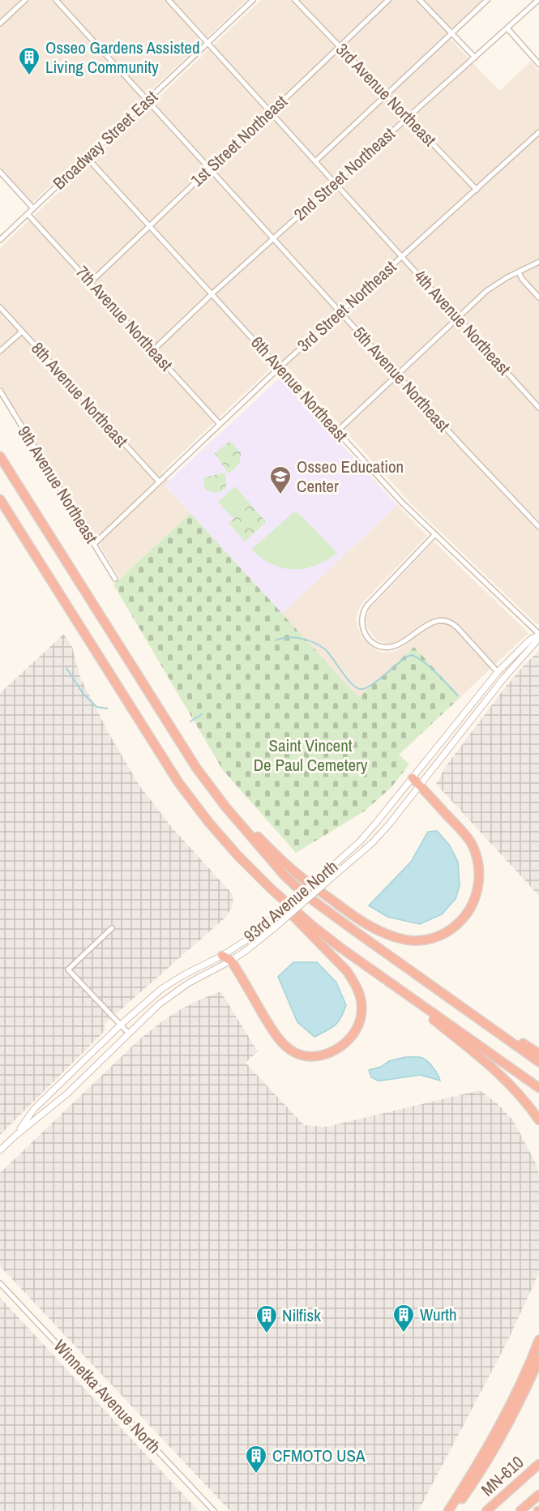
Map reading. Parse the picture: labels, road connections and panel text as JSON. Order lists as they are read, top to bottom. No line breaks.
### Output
{"streets":{"highway":["MN-610"],"street":["3rd Avenue Northeast","Broadway Street East","1st Street Northeast","2nd Street Northeast","3rd Street Northeast","7th Avenue Northeast","4th Avenue Northeast","5th Avenue Northeast","6th Avenue Northeast","8th Avenue Northeast","9th Avenue Northeast","93rd Avenue North","Winnetka Avenue North"]},"crossings":[["3rd Avenue Northeast","1st Street Northeast"],["3rd Avenue Northeast","2nd Street Northeast"],["3rd Avenue Northeast","3rd Street Northeast"],["Broadway Street East","7th Avenue Northeast"],["Broadway Street East","4th Avenue Northeast"],["Broadway Street East","5th Avenue Northeast"],["Broadway Street East","6th Avenue Northeast"],["1st Street Northeast","7th Avenue Northeast"],["1st Street Northeast","4th Avenue Northeast"],["1st Street Northeast","5th Avenue Northeast"],["1st Street Northeast","6th Avenue Northeast"],["2nd Street Northeast","7th Avenue Northeast"],["2nd Street Northeast","4th Avenue Northeast"],["2nd Street Northeast","5th Avenue Northeast"],["2nd Street Northeast","6th Avenue Northeast"],["3rd Street Northeast","7th Avenue Northeast"],["3rd Street Northeast","4th Avenue Northeast"],["3rd Street Northeast","5th Avenue Northeast"],["3rd Street Northeast","6th Avenue Northeast"],["3rd Street Northeast","8th Avenue Northeast"],["3rd Street Northeast","9th Avenue Northeast"],["6th Avenue Northeast","93rd Avenue North"]],"parks":["Saint Vincent De Paul Cemetery"],"places":{"building":["Osseo Gardens Assisted Living Community","Wurth","Nilfisk","CFMOTO USA"],"school or university":["Osseo Education Center"]}}
